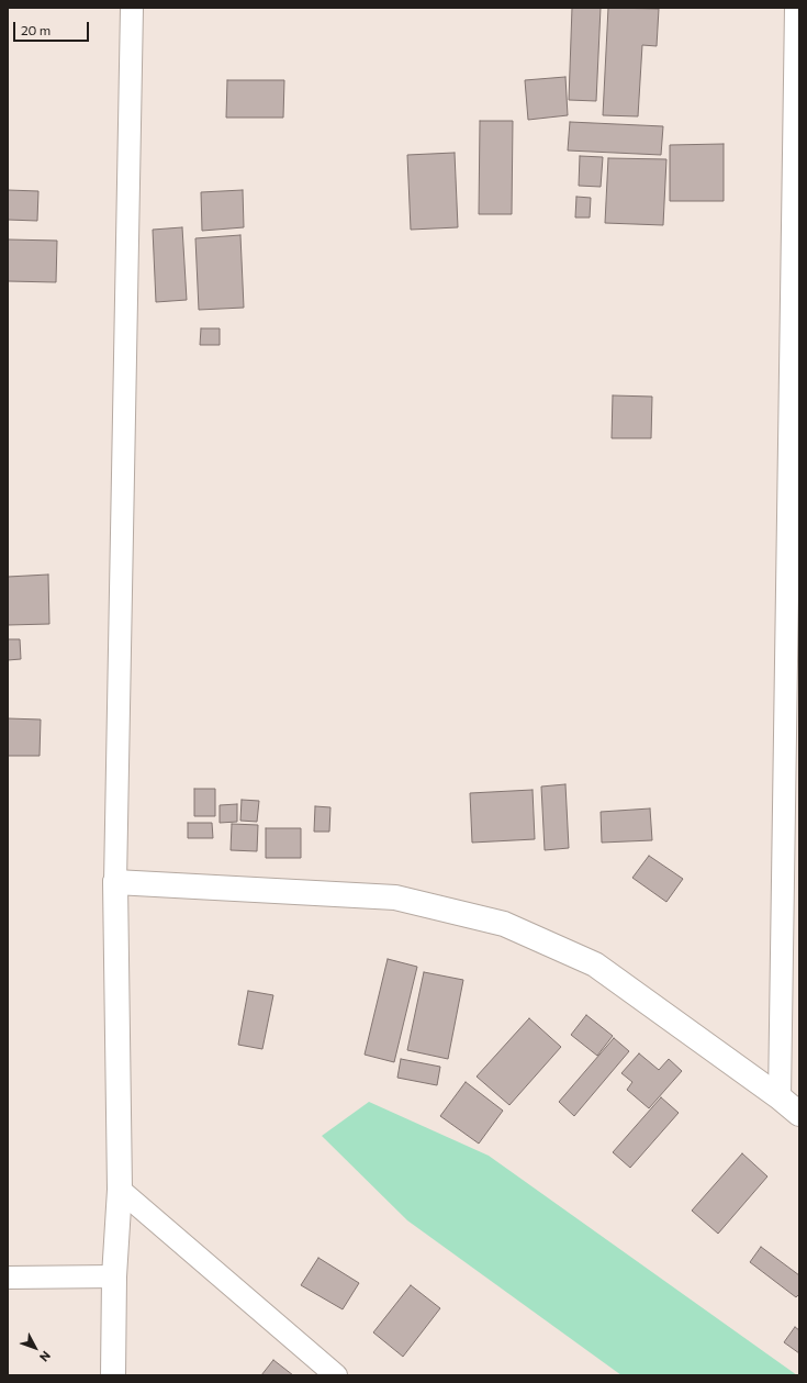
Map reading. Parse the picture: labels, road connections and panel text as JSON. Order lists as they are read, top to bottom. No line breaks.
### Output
{"scale_bar":"20 m","north":"bottom right"}
